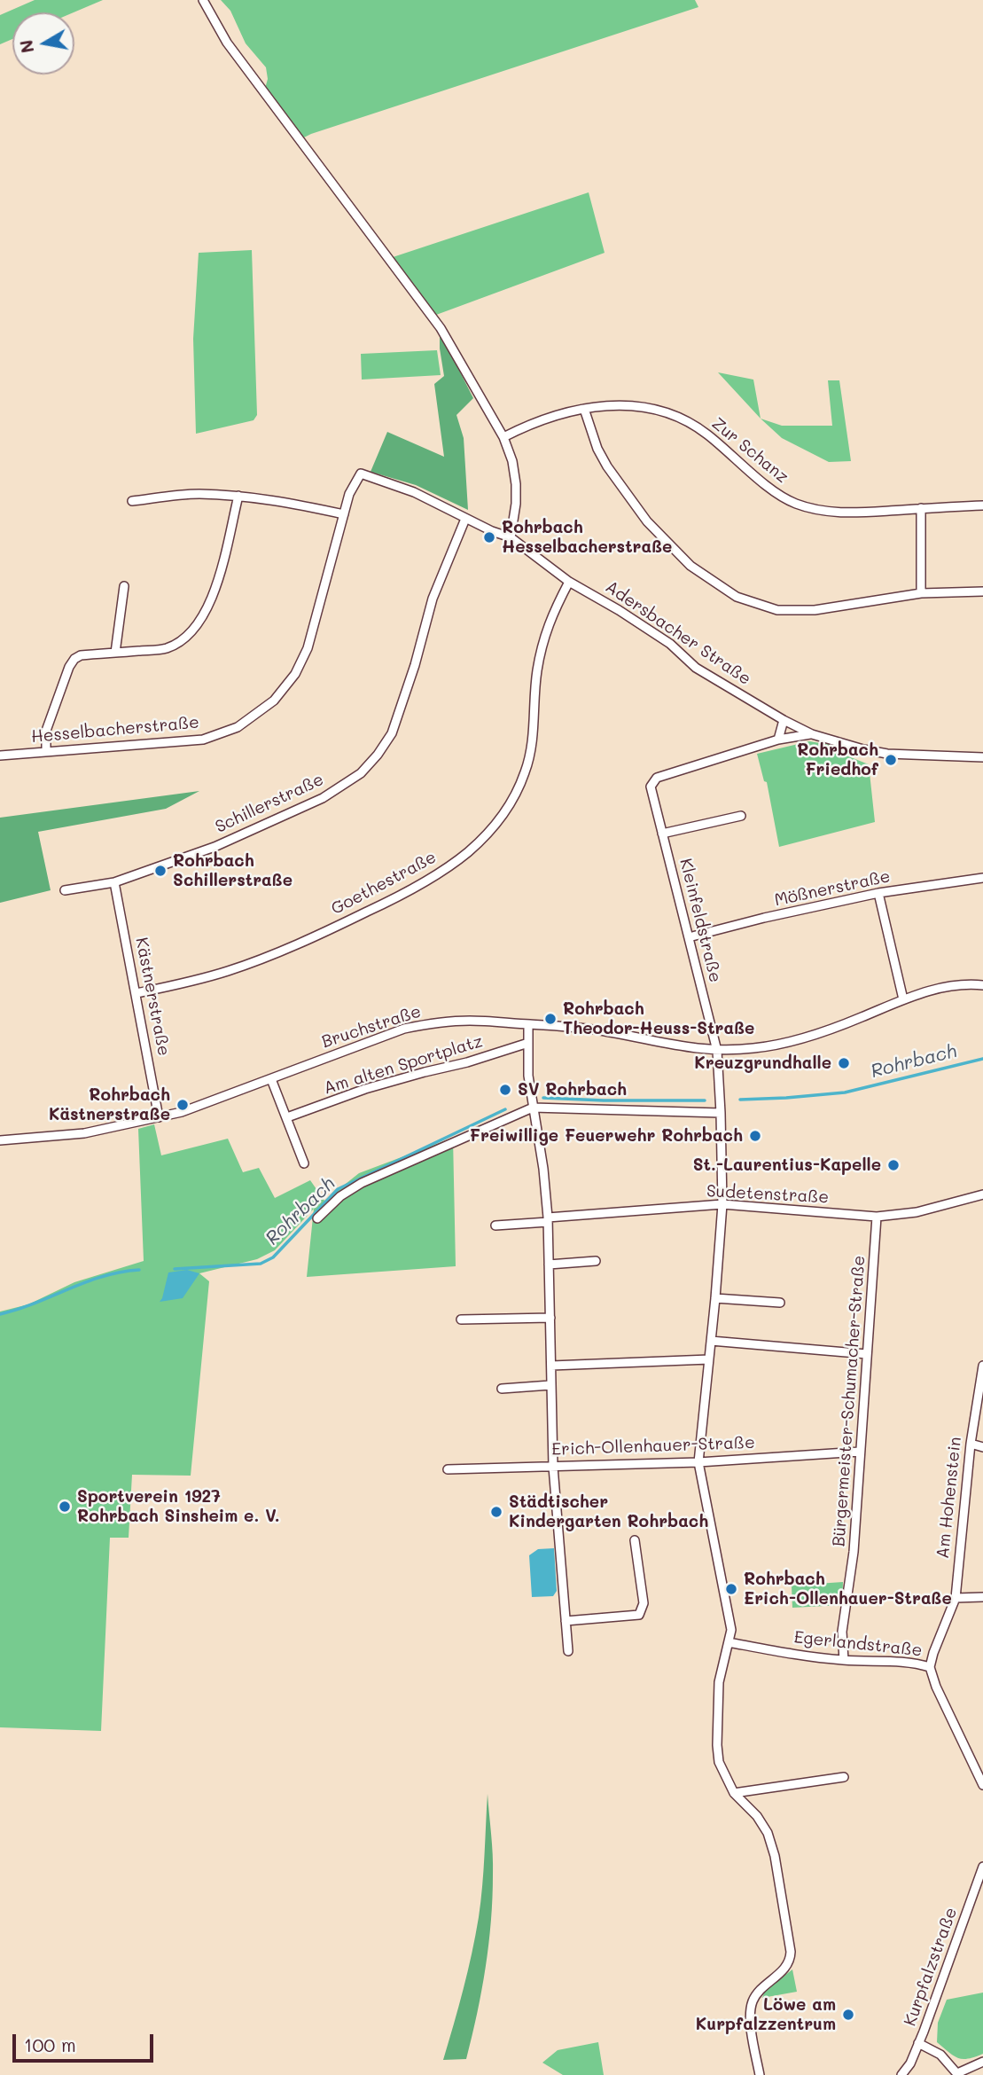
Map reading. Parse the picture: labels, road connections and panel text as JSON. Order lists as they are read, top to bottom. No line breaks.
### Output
{"streets":{"street":["Zur Schanz","Adersbacher Straße","Hesselbacherstraße","Schillerstraße","Goethestraße","Mößnerstraße","Kleinfeldstraße","Kästnerstraße","Bruchstraße","Am alten Sportplatz","Sudetenstraße","Bürgermeister-Schumacher-Straße","Erich-Ollenhauer-Straße","Am Hohenstein","Egerlandstraße","Kurpfalzstraße"]},"crossings":[["Adersbacher Straße","Hesselbacherstraße"],["Adersbacher Straße","Schillerstraße"],["Adersbacher Straße","Goethestraße"],["Adersbacher Straße","Kleinfeldstraße"],["Schillerstraße","Kästnerstraße"],["Goethestraße","Kästnerstraße"],["Mößnerstraße","Kleinfeldstraße"],["Kleinfeldstraße","Bruchstraße"],["Kleinfeldstraße","Sudetenstraße"],["Kleinfeldstraße","Erich-Ollenhauer-Straße"],["Kleinfeldstraße","Egerlandstraße"],["Kästnerstraße","Bruchstraße"],["Sudetenstraße","Bürgermeister-Schumacher-Straße"],["Bürgermeister-Schumacher-Straße","Erich-Ollenhauer-Straße"],["Bürgermeister-Schumacher-Straße","Egerlandstraße"],["Am Hohenstein","Egerlandstraße"]],"water":["Rohrbach"],"places":["Rohrbach Hesselbacherstraße","Rohrbach Friedhof","Rohrbach Schillerstraße","Rohrbach Theodor-Heuss-Straße","Kreuzgrundhalle","SV Rohrbach","Rohrbach Kästnerstraße","Freiwillige Feuerwehr Rohrbach","St.-Laurentius-Kapelle","Sportverein 1927 Rohrbach Sinsheim e. V.","Städtischer Kindergarten Rohrbach","Rohrbach Erich-Ollenhauer-Straße","Löwe am Kurpfalzzentrum"],"scale_bar":"100 m","north":"left"}
